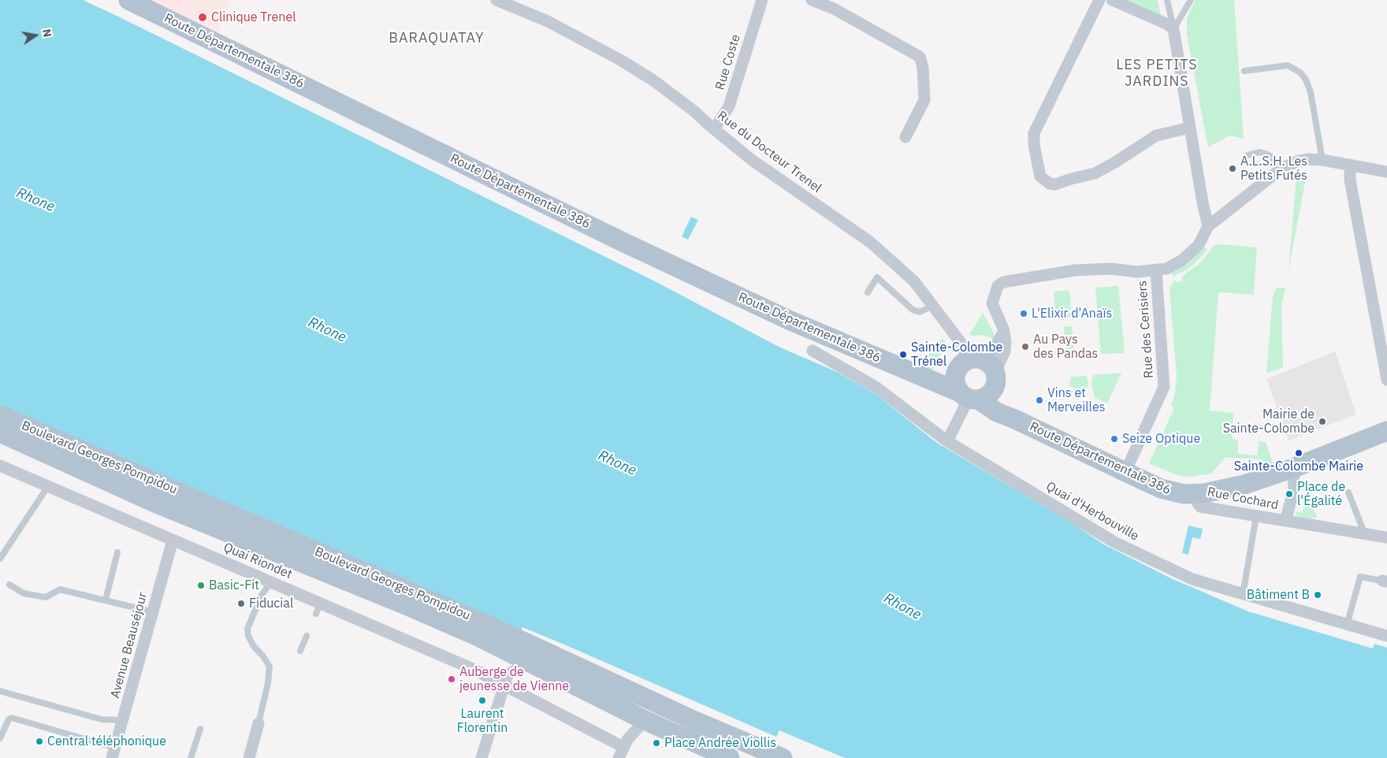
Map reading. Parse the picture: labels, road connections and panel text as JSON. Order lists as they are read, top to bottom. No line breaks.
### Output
{"streets":{"main road":["Route Départementale 386","Boulevard Georges Pompidou"],"street":["Rue Coste","Rue du Docteur Trenel","Rue des Cerisiers","Rue Cochard","Quai d'Herbouville","Quai Riondet","Avenue Beauséjour"]},"crossings":[["Route Départementale 386","Rue du Docteur Trenel"],["Route Départementale 386","Rue des Cerisiers"],["Route Départementale 386","Rue Cochard"],["Rue Coste","Rue du Docteur Trenel"],["Boulevard Georges Pompidou","Quai Riondet"],["Quai Riondet","Avenue Beauséjour"]],"districts":["BARAQUATAY","LES PETITS JARDINS"],"water":["Rhone"],"places":["Clinique Trenel","A.L.S.H. Les Petits Futés","L'Elixir d'Anaïs","Au Pays des Pandas","Sainte-Colombe Trénel","Vins et Merveilles","Mairie de Sainte-Colombe","Seize Optique","Sainte-Colombe Mairie","Place de l'Égalité","Basic-Fit","Bâtiment B","Fiducial","Auberge de jeunesse de Vienne","Laurent Florentin","Central téléphonique","Place Andrée Viollis"],"north":"right"}
